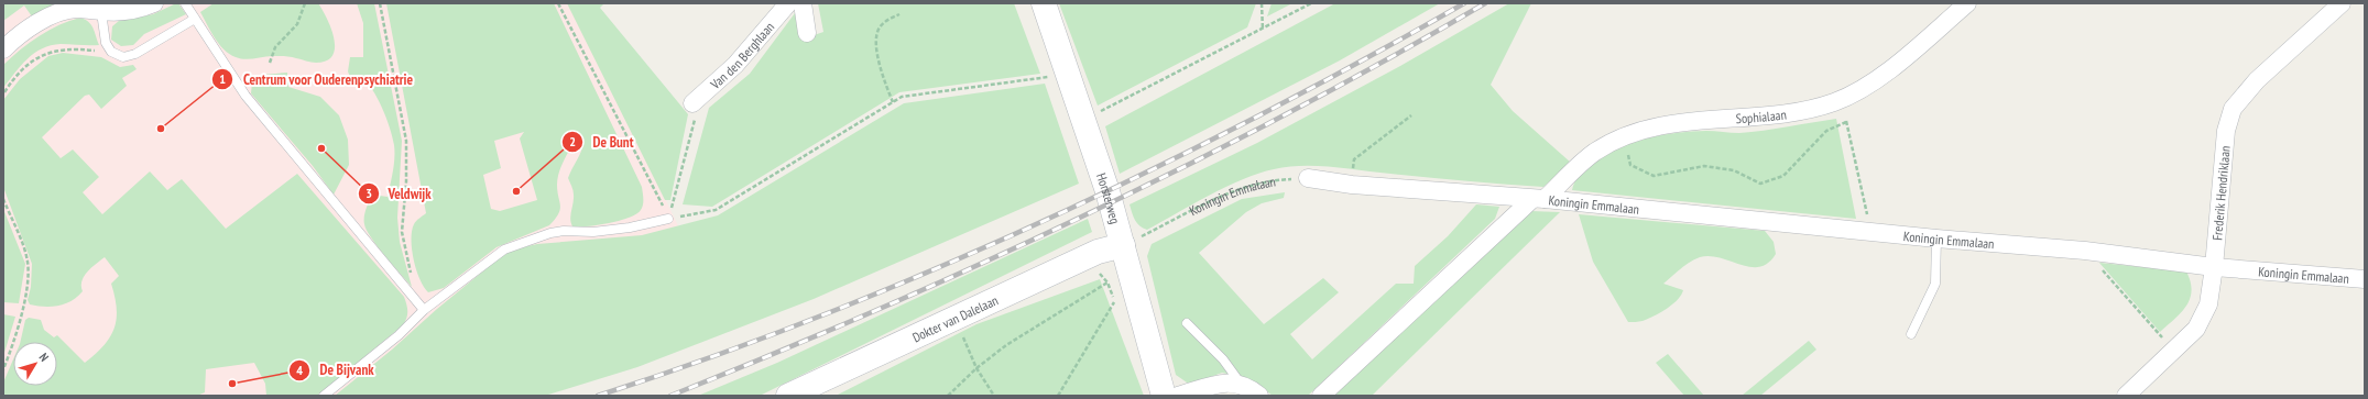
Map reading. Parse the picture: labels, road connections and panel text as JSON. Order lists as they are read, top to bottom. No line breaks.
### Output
{"streets":{"main road":["Horsterweg","Dokter van Dalelaan"],"street":["Van den Berghlaan","Sophialaan","Frederik Hendriklaan","Koningin Emmalaan"]},"crossings":[["Sophialaan","Koningin Emmalaan"],["Frederik Hendriklaan","Koningin Emmalaan"],["Koningin Emmalaan","Horsterweg"],["Koningin Emmalaan","Dokter van Dalelaan"],["Horsterweg","Dokter van Dalelaan"]],"places":["Centrum voor Ouderenpsychiatrie","Veldwijk","De Bunt","De Bijvank"],"north":"top right"}
